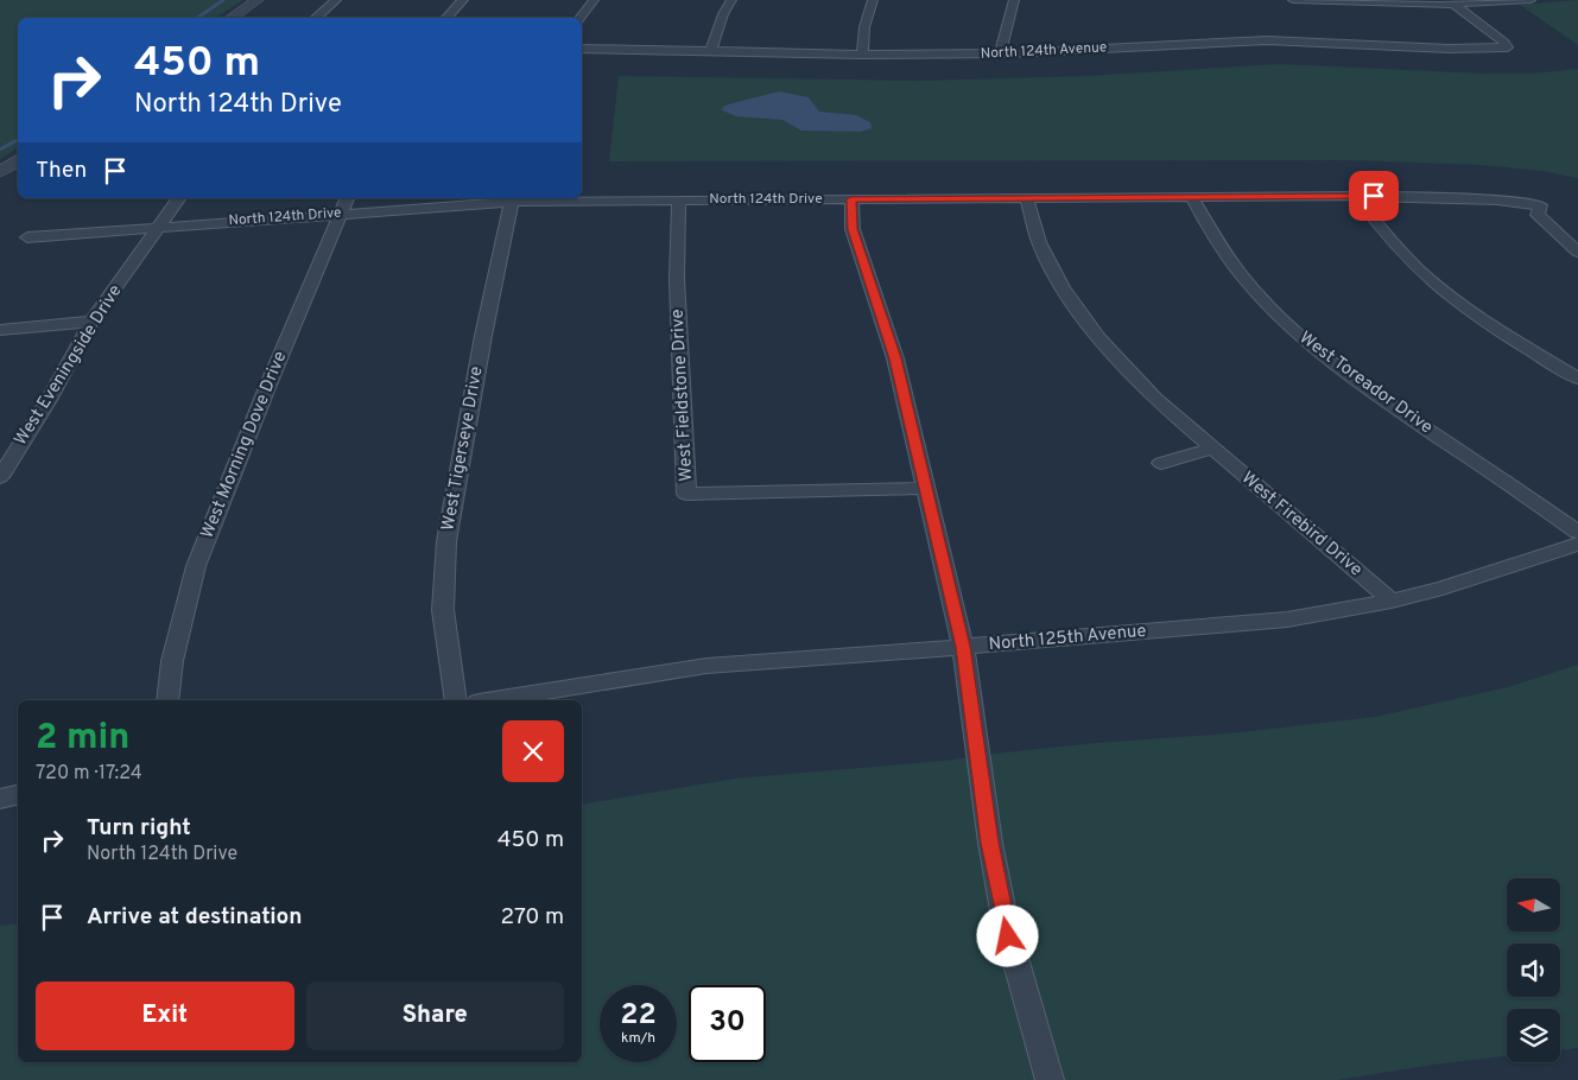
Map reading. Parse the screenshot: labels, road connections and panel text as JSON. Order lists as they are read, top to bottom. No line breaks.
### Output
{"streets":{"street":["North 124th Avenue","North 124th Drive","West Eveningside Drive","West Toreador Drive","West Fieldstone Drive","West Morning Dove Drive","West Tigerseye Drive","West Firebird Drive","North 125th Avenue"]},"crossings":[["North 124th Drive","West Eveningside Drive"],["North 124th Drive","West Toreador Drive"],["North 124th Drive","West Fieldstone Drive"],["North 124th Drive","West Morning Dove Drive"],["North 124th Drive","West Tigerseye Drive"],["North 124th Drive","West Firebird Drive"],["West Firebird Drive","North 125th Avenue"]],"north":"left","page":{"turn":["450 m","North 124th Drive"],"then":"Then","heading":["2 min","720 m · 17:24"],"list":[{"name":"Turn right","note":"North 124th Drive","value":"450 m"},{"name":"Arrive at destination","value":"270 m"}],"buttons":["Exit","Share"],"speed":"22 km/h","limit":"30"}}
